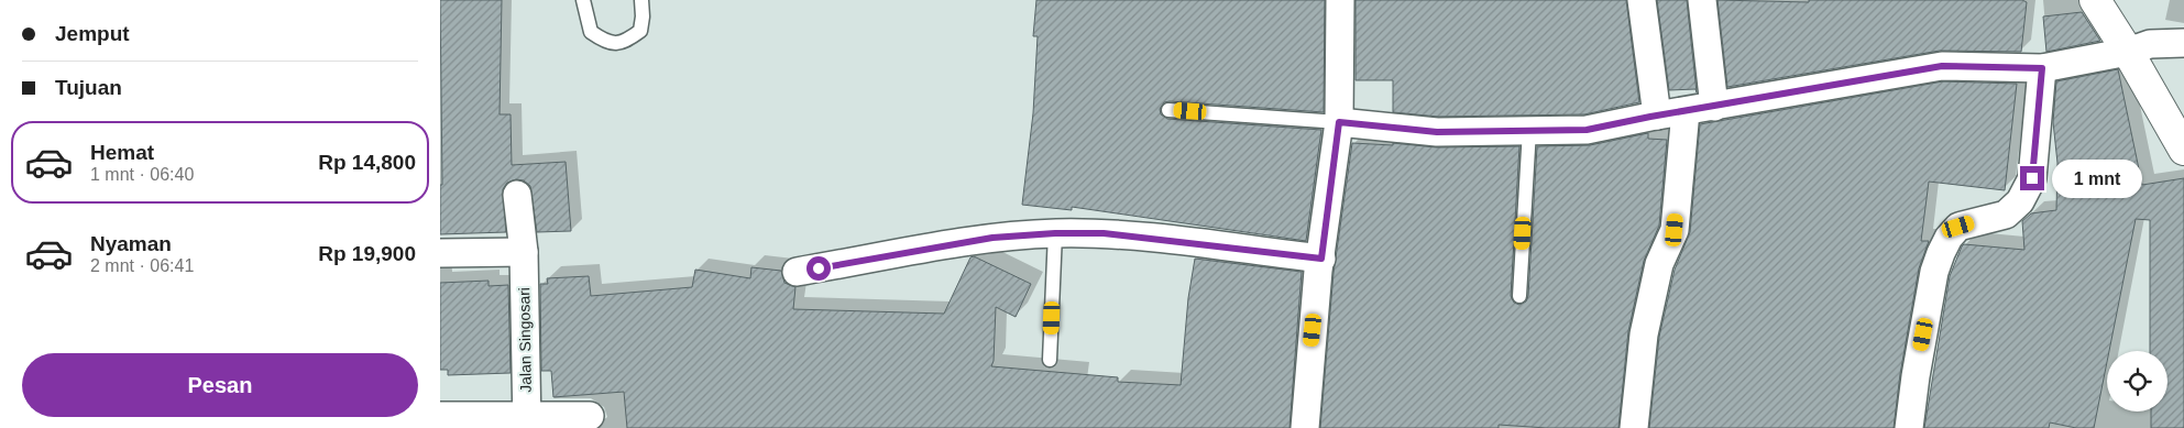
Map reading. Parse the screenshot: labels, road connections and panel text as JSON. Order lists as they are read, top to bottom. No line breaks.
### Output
{"streets":{"street":["Jalan Singosari"]},"page":{"banner":["Jemput","Tujuan"],"list":[{"name":"Hemat","note":"1 mnt · 06:40","value":"Rp 14,800"},{"name":"Nyaman","note":"2 mnt · 06:41","value":"Rp 19,900"}],"bubble":"1 mnt","buttons":"Pesan"}}
